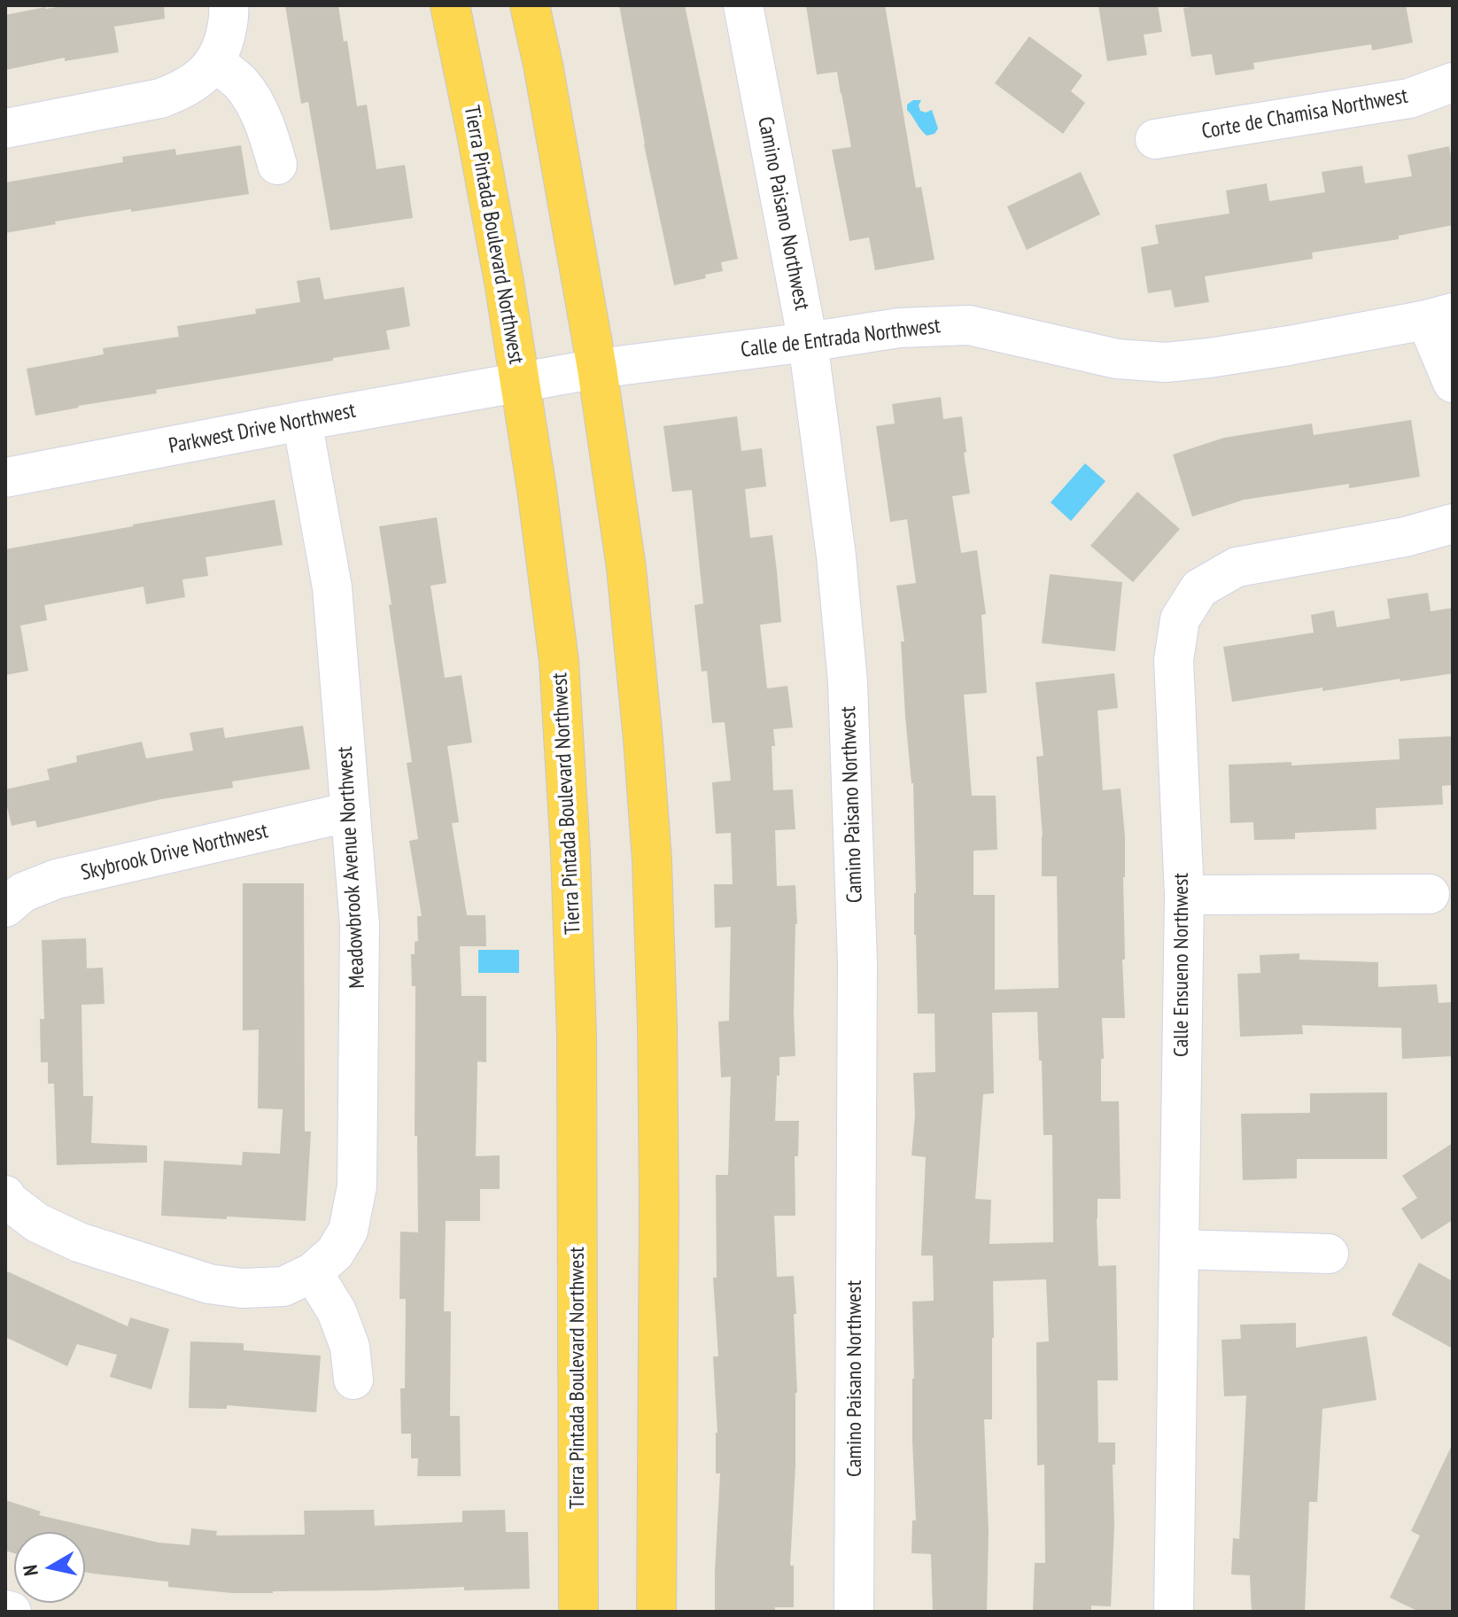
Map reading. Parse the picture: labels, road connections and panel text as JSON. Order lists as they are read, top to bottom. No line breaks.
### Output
{"streets":{"main road":["Tierra Pintada Boulevard Northwest"],"street":["Corte de Chamisa Northwest","Camino Paisano Northwest","Calle de Entrada Northwest","Parkwest Drive Northwest","Skybrook Drive Northwest","Meadowbrook Avenue Northwest","Calle Ensueno Northwest"]},"crossings":[["Camino Paisano Northwest","Calle de Entrada Northwest"],["Tierra Pintada Boulevard Northwest","Calle de Entrada Northwest"],["Tierra Pintada Boulevard Northwest","Parkwest Drive Northwest"],["Calle de Entrada Northwest","Parkwest Drive Northwest"],["Parkwest Drive Northwest","Meadowbrook Avenue Northwest"],["Skybrook Drive Northwest","Meadowbrook Avenue Northwest"]],"north":"left"}
